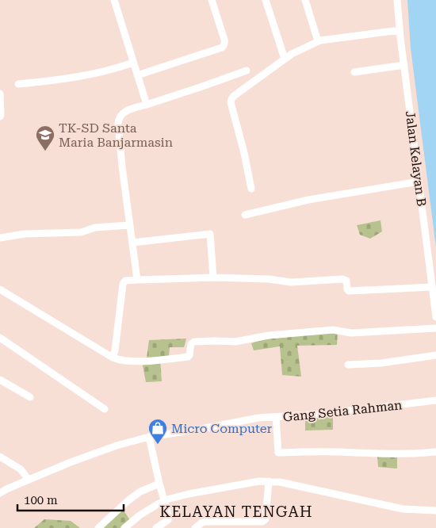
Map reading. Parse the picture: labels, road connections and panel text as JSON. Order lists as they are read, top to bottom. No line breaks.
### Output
{"streets":{"street":["Jalan Kelayan B","Gang Setia Rahman"]},"districts":["KELAYAN TENGAH"],"places":{"school or university":["TK-SD Santa Maria Banjarmasin"],"shop":["Micro Computer"]},"scale_bar":"100 m"}
